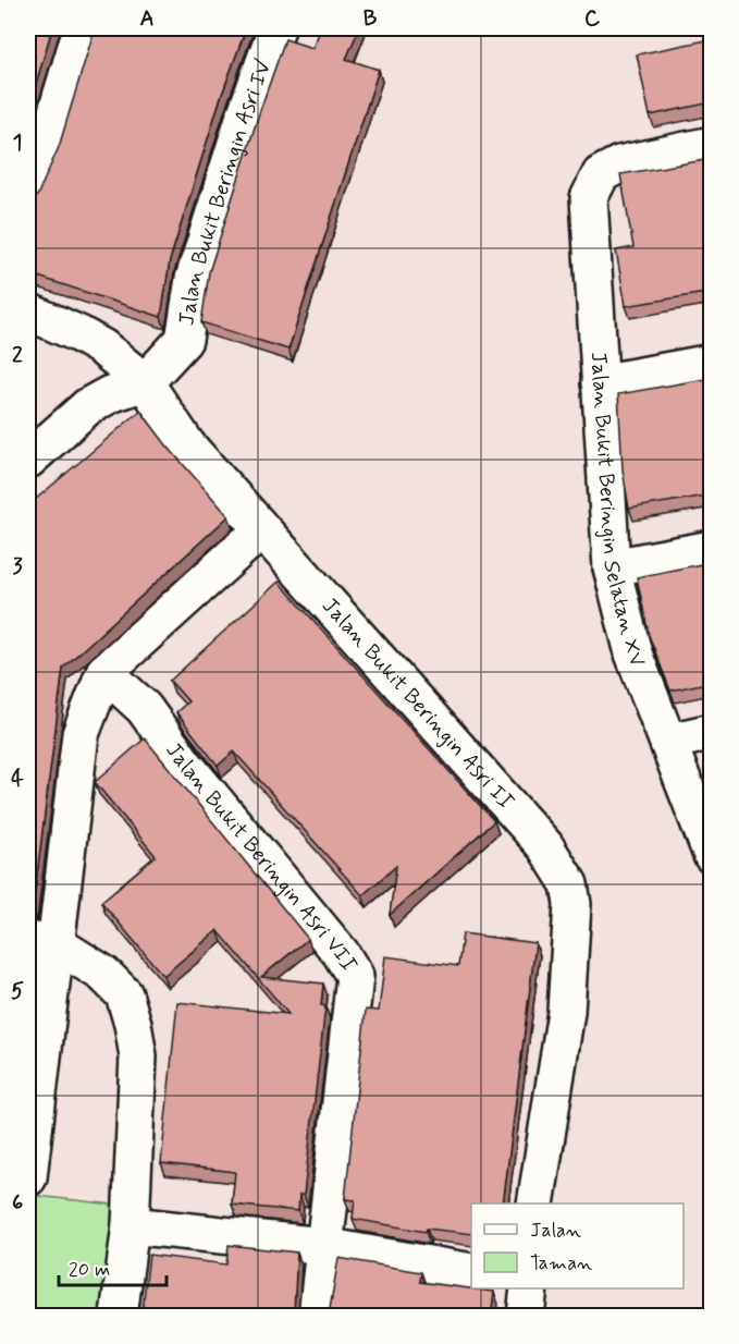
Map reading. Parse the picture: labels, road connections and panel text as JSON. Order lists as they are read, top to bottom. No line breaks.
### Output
{"streets":{"street":["Jalan Bukit Beringin Asri IV","Jalan Bukit Beringin Selatan XV","Jalan Bukit Beringin Asri II","Jalan Bukit Beringin Asri VII"]},"crossings":[["Jalan Bukit Beringin Asri IV","Jalan Bukit Beringin Asri II"]],"legend":["Jalan","Taman"],"scale_bar":"20 m","grid":{"columns":["A","B","C"],"rows":["1","2","3","4","5","6"]}}
